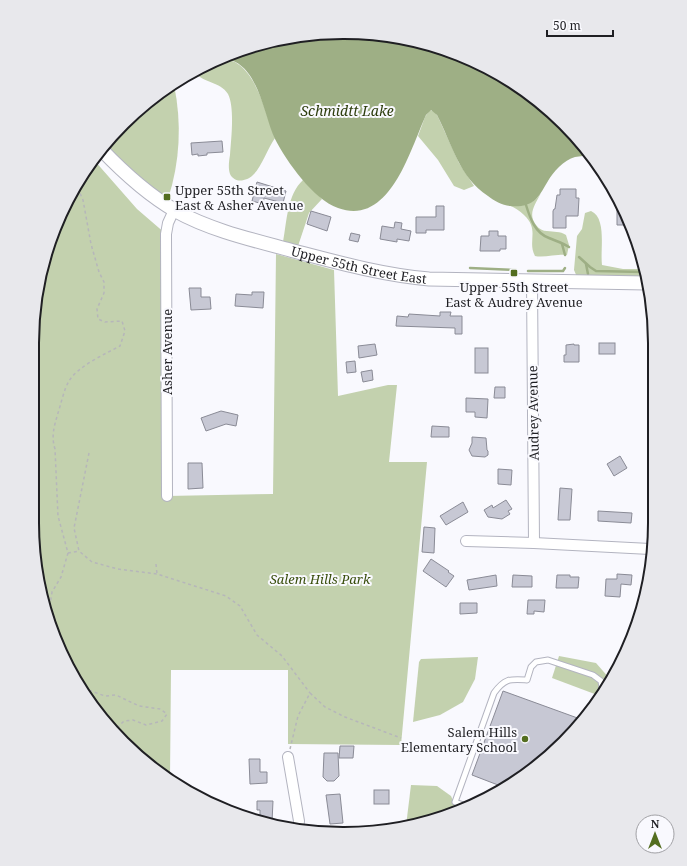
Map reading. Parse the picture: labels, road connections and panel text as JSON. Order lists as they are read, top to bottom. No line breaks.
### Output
{"streets":{"street":["Upper 55th Street East","Asher Avenue","Audrey Avenue"]},"crossings":[["Upper 55th Street East","Asher Avenue"],["Upper 55th Street East","Audrey Avenue"]],"water":["Schmidtt Lake"],"parks":["Salem Hills Park"],"places":{"transit":["Upper 55th Street East & Asher Avenue","Upper 55th Street East & Audrey Avenue"],"other":["Salem Hills Elementary School"]},"scale_bar":"50 m","north":"top"}
